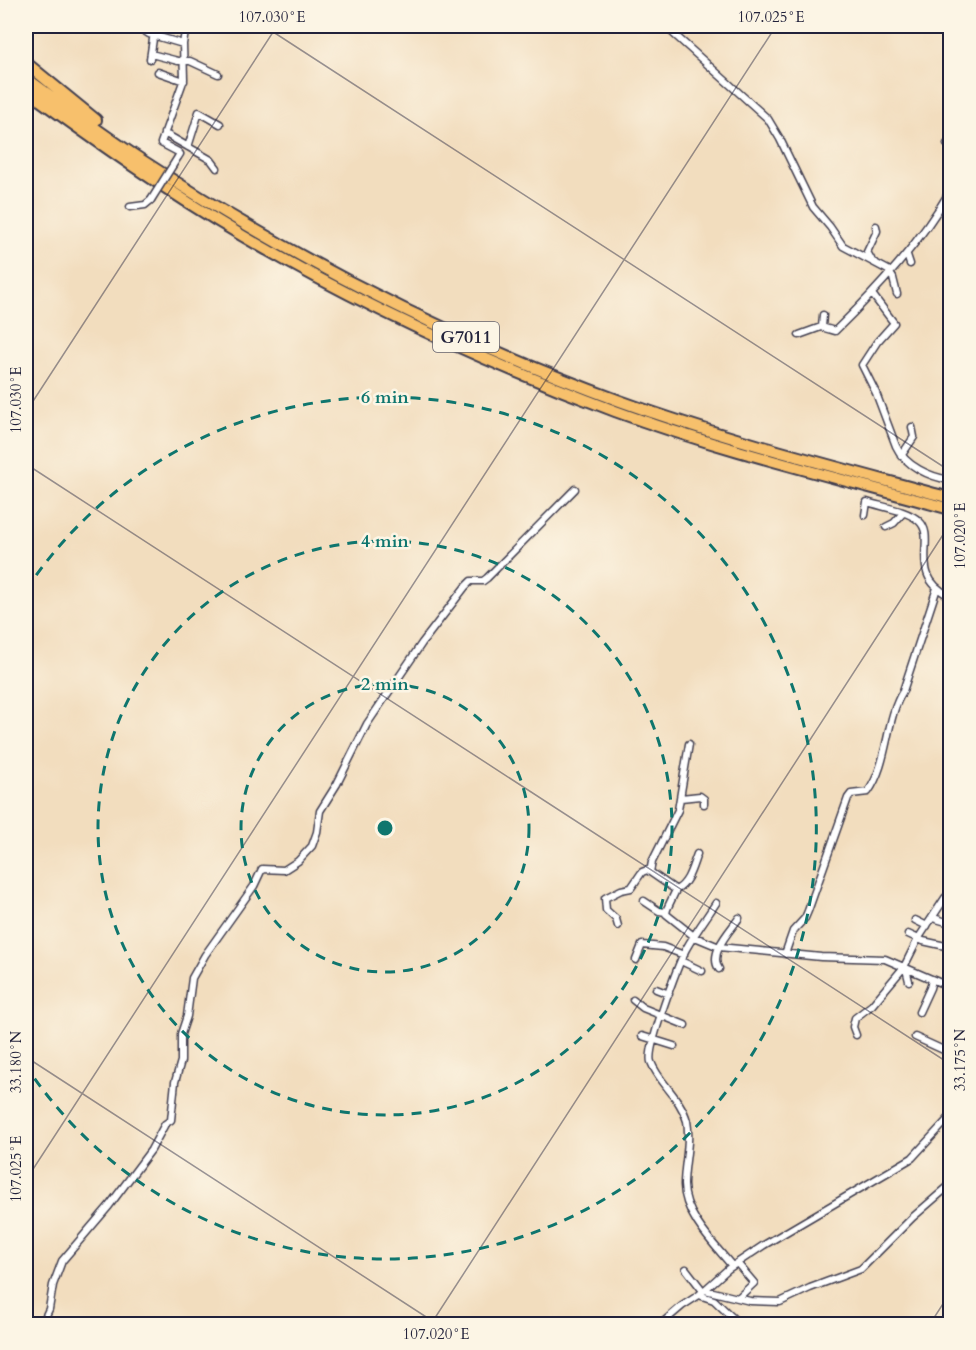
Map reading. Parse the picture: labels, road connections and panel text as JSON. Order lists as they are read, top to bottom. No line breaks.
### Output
{"streets":{"highway":["G7011"]},"coordinates":["107.030°E","107.025°E","107.020°E","33.175°N","33.180°N"],"rings":["6 min","4 min","2 min"]}
